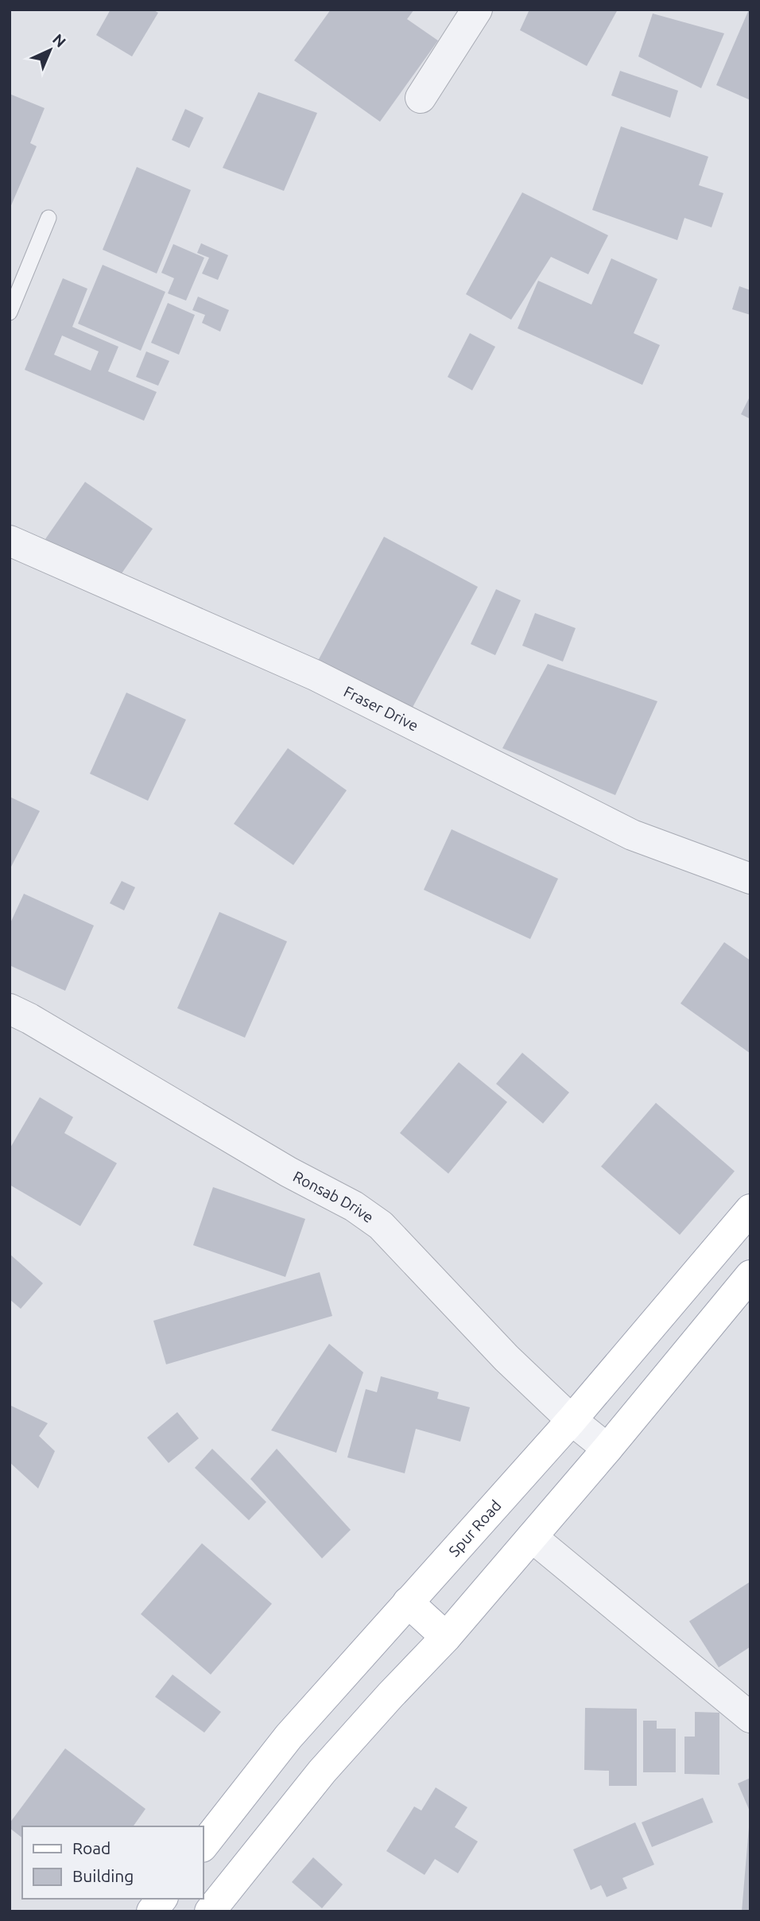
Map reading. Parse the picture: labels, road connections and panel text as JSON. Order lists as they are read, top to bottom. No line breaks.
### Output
{"streets":{"main road":["Spur Road"],"street":["Fraser Drive","Ronsab Drive"]},"crossings":[["Ronsab Drive","Spur Road"]],"legend":["Road","Building"],"north":"top right"}
